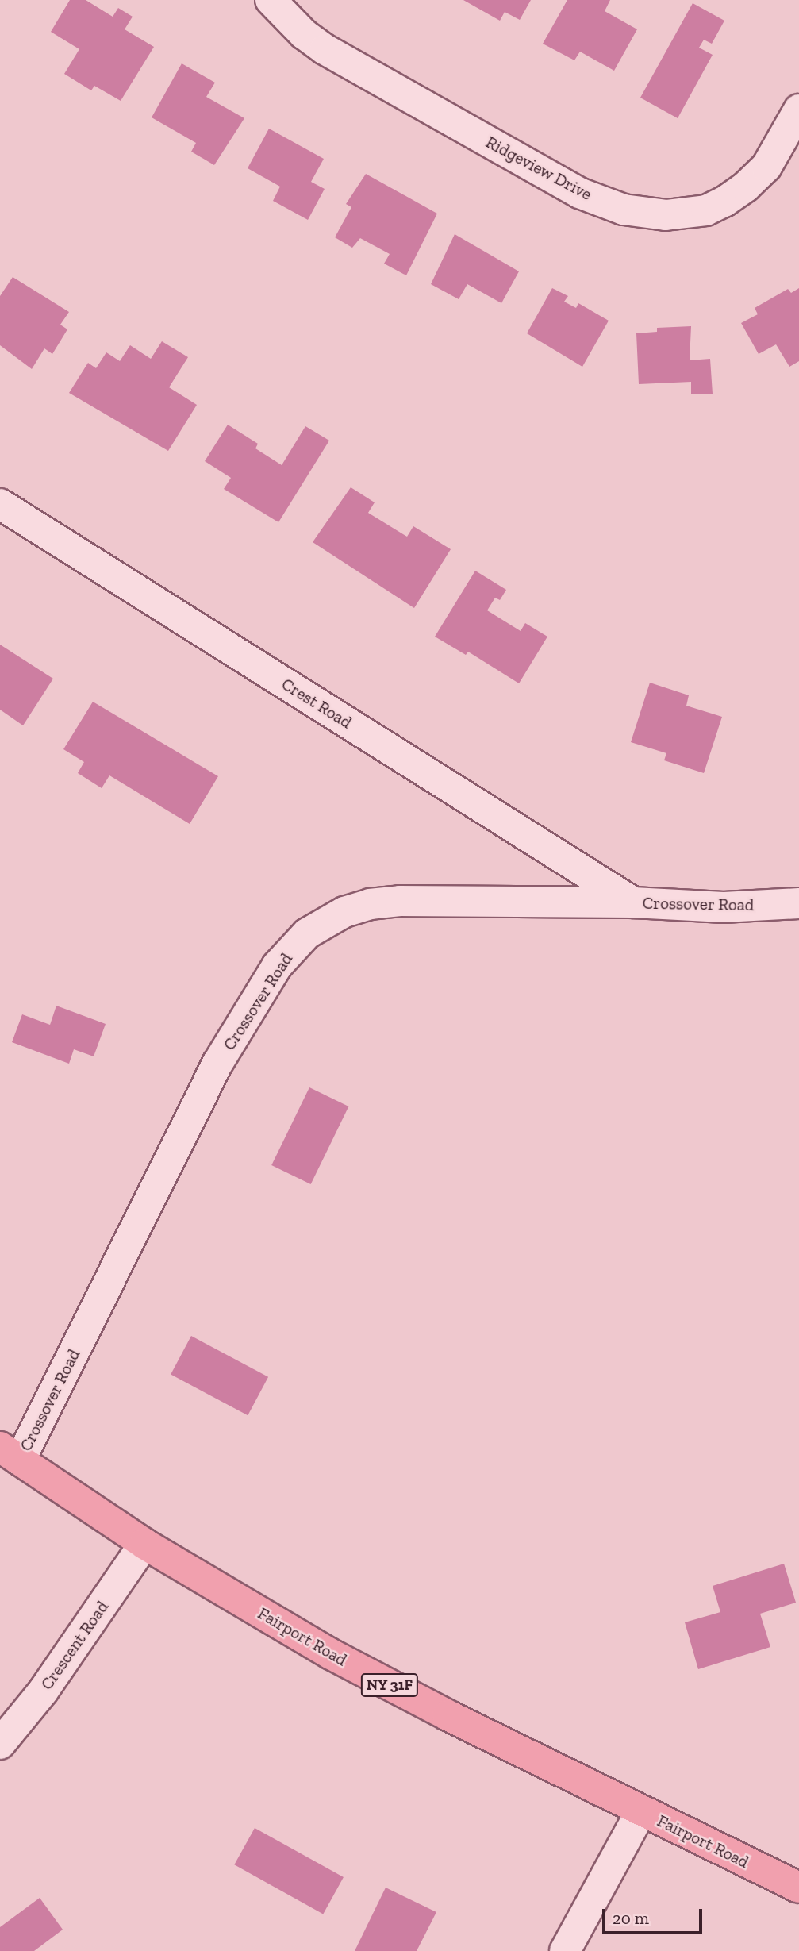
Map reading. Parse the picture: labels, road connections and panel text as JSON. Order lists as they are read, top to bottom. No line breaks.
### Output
{"streets":{"main road":["Fairport Road","NY 31F"],"street":["Ridgeview Drive","Crest Road","Crossover Road","Crescent Road"]},"crossings":[["Crest Road","Crossover Road"],["Crossover Road","Fairport Road"],["Fairport Road","Crescent Road"]],"scale_bar":"20 m"}
